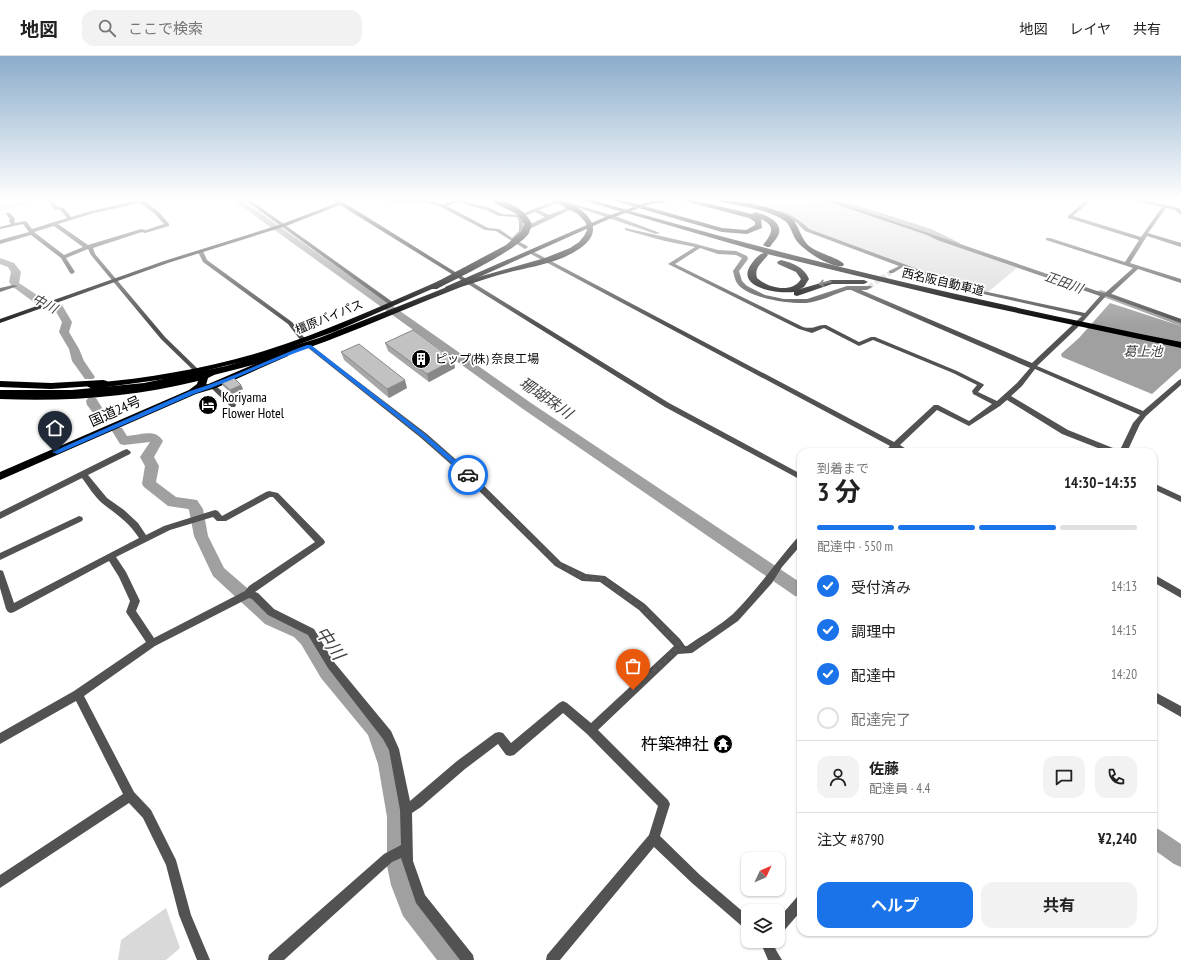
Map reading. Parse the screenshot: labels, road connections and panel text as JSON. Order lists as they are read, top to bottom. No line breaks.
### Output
{"streets":{"highway":["西名阪自動車道","橿原バイパス","国道24号"]},"crossings":[["橿原バイパス","国道24号"]],"water":["正田川","中川","葛上池","珊瑚珠川"],"places":{"building":["ピップ(株) 奈良工場"],"hotel":["Koriyama Flower Hotel"],"temple":["杵築神社"]},"north":"top right","page":{"header":"地図","search":"ここで検索","nav":["地図","レイヤ","共有"],"heading":["3 分","到着まで","14:30–14:35"],"panel":["佐藤","配達員 · 4.4","注文 #8790","¥2,240"],"bar":"配達中 · 550 m","list":[["受付済み","14:13"],["調理中","14:15"],["配達中","14:20"],"配達完了"],"buttons":["ヘルプ","共有"]}}
